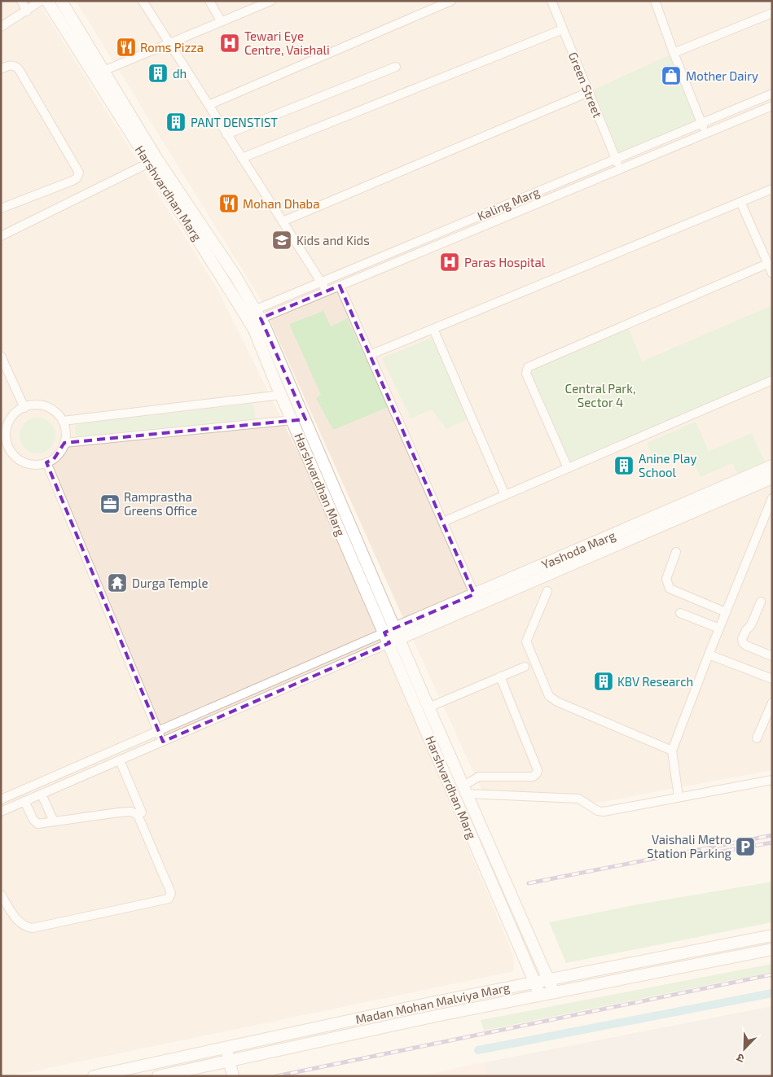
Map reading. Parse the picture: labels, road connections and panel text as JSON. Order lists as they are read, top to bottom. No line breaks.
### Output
{"streets":{"street":["Green Street","Harshvardhan Marg","Kaling Marg","Yashoda Marg","Madan Mohan Malviya Marg"]},"crossings":[["Green Street","Kaling Marg"],["Harshvardhan Marg","Kaling Marg"],["Harshvardhan Marg","Yashoda Marg"],["Harshvardhan Marg","Madan Mohan Malviya Marg"]],"parks":["Central Park, Sector 4"],"places":{"hospital":["Tewari Eye Centre, Vaishali","Paras Hospital"],"restaurant":["Roms Pizza","Mohan Dhaba"],"building":["dh","PANT DENSTIST","Anine Play School","KBV Research"],"shop":["Mother Dairy"],"school or university":["Kids and Kids"],"office":["Ramprastha Greens Office"],"temple":["Durga Temple"],"parking":["Vaishali Metro Station Parking"]},"north":"bottom left"}
